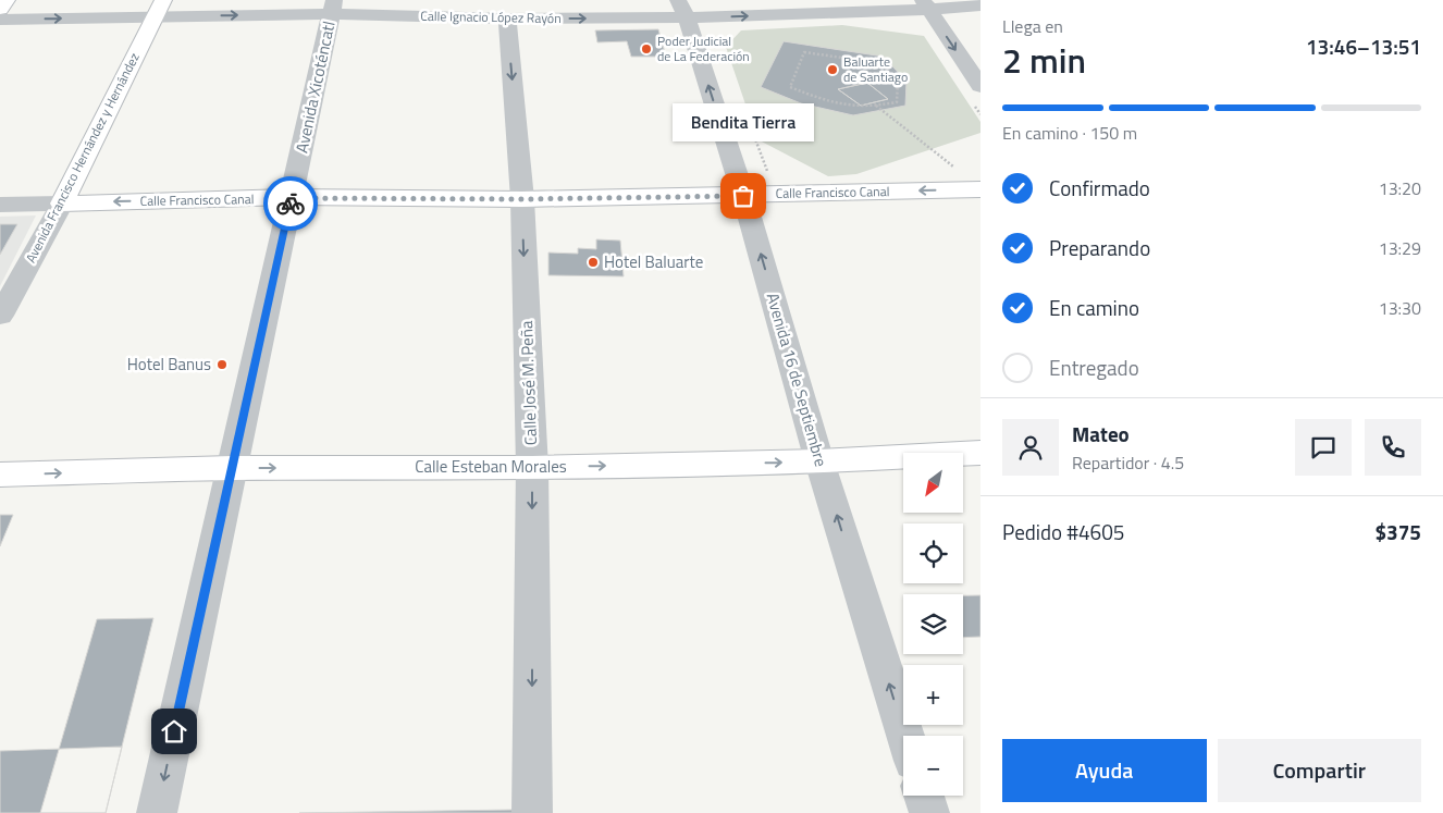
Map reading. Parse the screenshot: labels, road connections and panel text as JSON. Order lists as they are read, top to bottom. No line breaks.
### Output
{"streets":{"main road":["Avenida Francisco Hernández y Hernández","Calle Francisco Canal","Calle Esteban Morales"],"street":["Calle Ignacio López Rayón","Avenida Xicoténcatl","Avenida 16 de Septiembre","Calle José M. Peña"]},"crossings":[["Calle Ignacio López Rayón","Avenida Xicoténcatl"],["Calle Ignacio López Rayón","Avenida Francisco Hernández y Hernández"],["Calle Ignacio López Rayón","Avenida 16 de Septiembre"],["Calle Ignacio López Rayón","Calle José M. Peña"],["Avenida Xicoténcatl","Calle Francisco Canal"],["Avenida Xicoténcatl","Calle Esteban Morales"],["Avenida Francisco Hernández y Hernández","Calle Francisco Canal"],["Calle Francisco Canal","Avenida 16 de Septiembre"],["Calle Francisco Canal","Calle José M. Peña"],["Avenida 16 de Septiembre","Calle Esteban Morales"],["Calle José M. Peña","Calle Esteban Morales"]],"one_way":["Calle Ignacio López Rayón","Avenida Xicoténcatl","Calle Francisco Canal","Avenida 16 de Septiembre","Calle José M. Peña","Calle Esteban Morales"],"places":["Poder Judicial de La Federación","Baluarte de Santiago","Bendita Tierra","Hotel Baluarte","Hotel Banus"],"north":"bottom left","page":{"heading":["2 min","Llega en","13:46–13:51"],"panel":["Mateo","Repartidor · 4.5","Pedido #4605","$375"],"bar":"En camino · 150 m","bubble":"Bendita Tierra","list":[["Confirmado","13:20"],["Preparando","13:29"],["En camino","13:30"],"Entregado"],"map_buttons":["+","−"],"buttons":["Ayuda","Compartir"]}}
